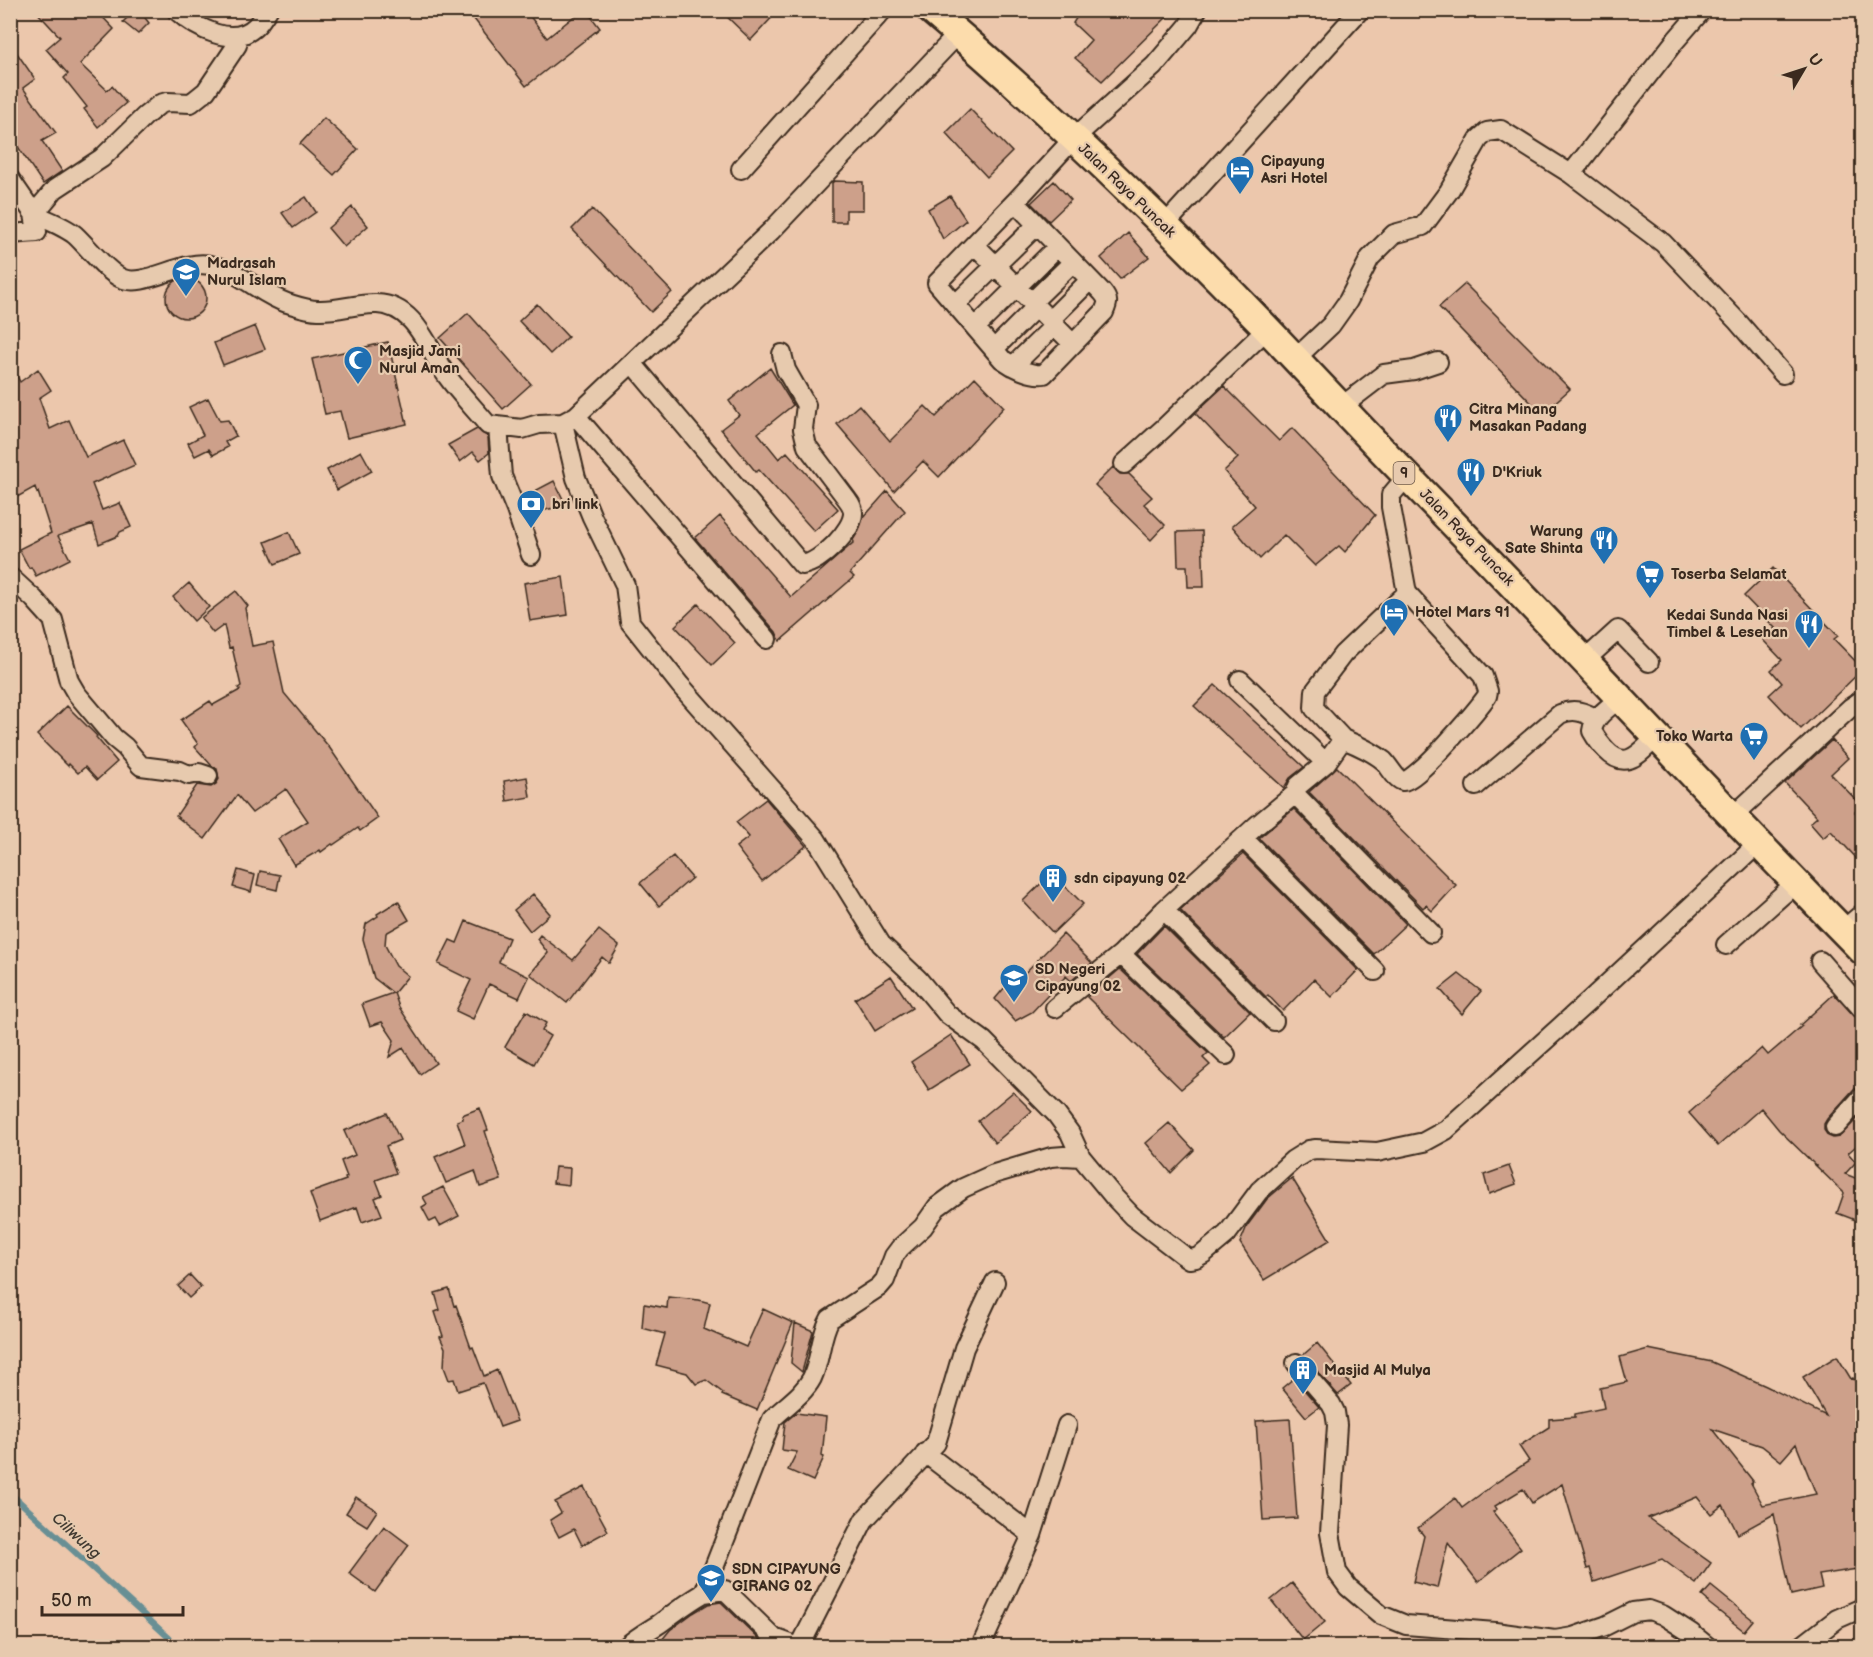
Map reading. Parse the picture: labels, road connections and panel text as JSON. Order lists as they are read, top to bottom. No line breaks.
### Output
{"streets":{"highway":["Jalan Raya Puncak","9"]},"water":["Ciliwung"],"places":{"hotel":["Cipayung Asri Hotel","Hotel Mars 91"],"school or university":["Madrasah Nurul Islam","SD Negeri Cipayung 02","SDN CIPAYUNG GIRANG 02"],"mosque":["Masjid Jami Nurul Aman"],"restaurant":["Citra Minang Masakan Padang","D'Kriuk","Warung Sate Shinta","Kedai Sunda Nasi Timbel & Lesehan"],"bank":["bri link"],"supermarket":["Toserba Selamat","Toko Warta"],"building":["sdn cipayung 02","Masjid Al Mulya"]},"scale_bar":"50 m","north":"top right"}
